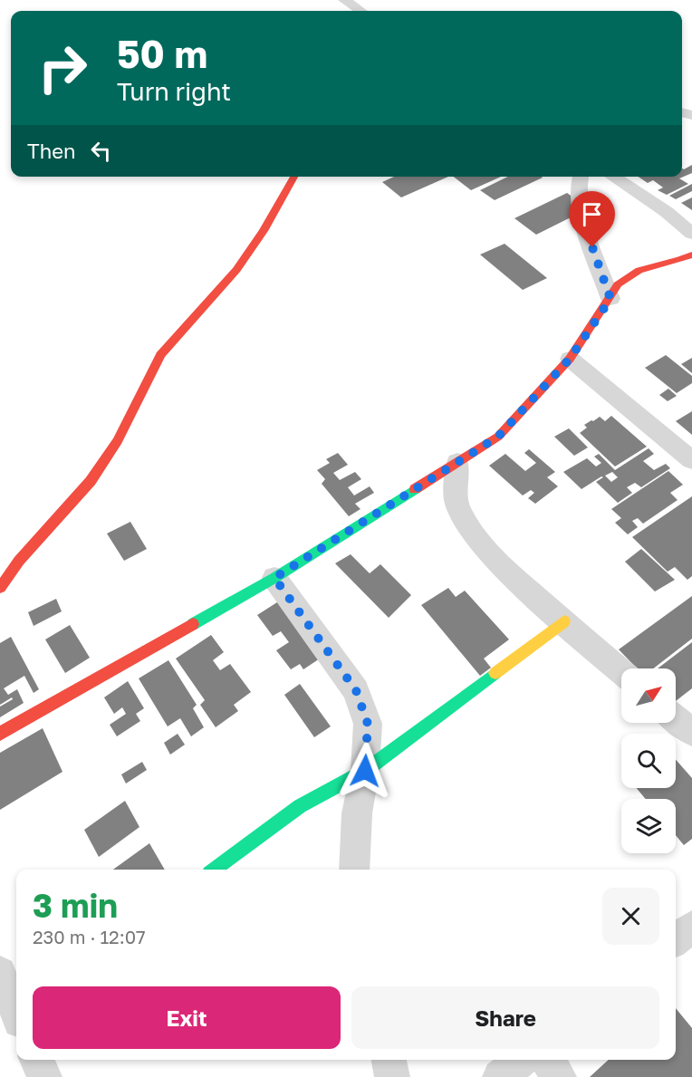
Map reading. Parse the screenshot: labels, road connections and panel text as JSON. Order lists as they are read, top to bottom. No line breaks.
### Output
{"north":"top right","page":{"turn":["50 m","Turn right"],"then":"Then","heading":["3 min","230 m · 12:07"],"buttons":["Exit","Share"]}}
